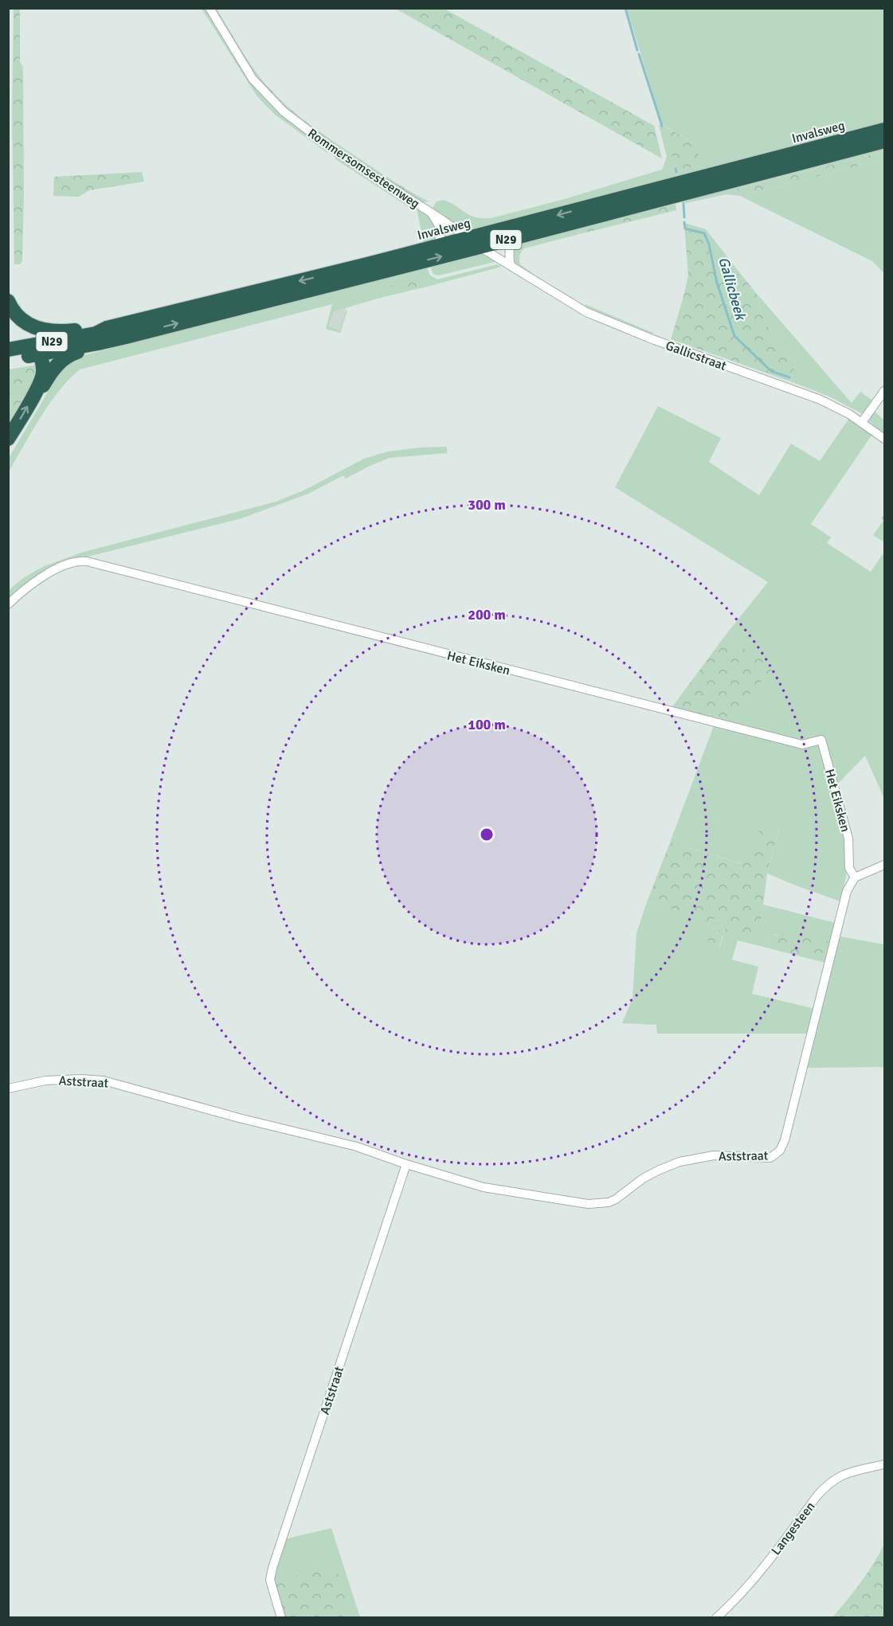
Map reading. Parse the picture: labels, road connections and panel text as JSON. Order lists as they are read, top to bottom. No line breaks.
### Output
{"streets":{"highway":["Invalsweg","N29"],"street":["Rommersomsesteenweg","Gallicstraat","Het Eiksken","Aststraat","Langesteen"]},"crossings":[["Invalsweg","Rommersomsesteenweg"],["Invalsweg","Gallicstraat"],["Rommersomsesteenweg","Gallicstraat"],["Het Eiksken","Aststraat"]],"water":["Gallicbeek"],"rings":["300 m","200 m","100 m"]}
